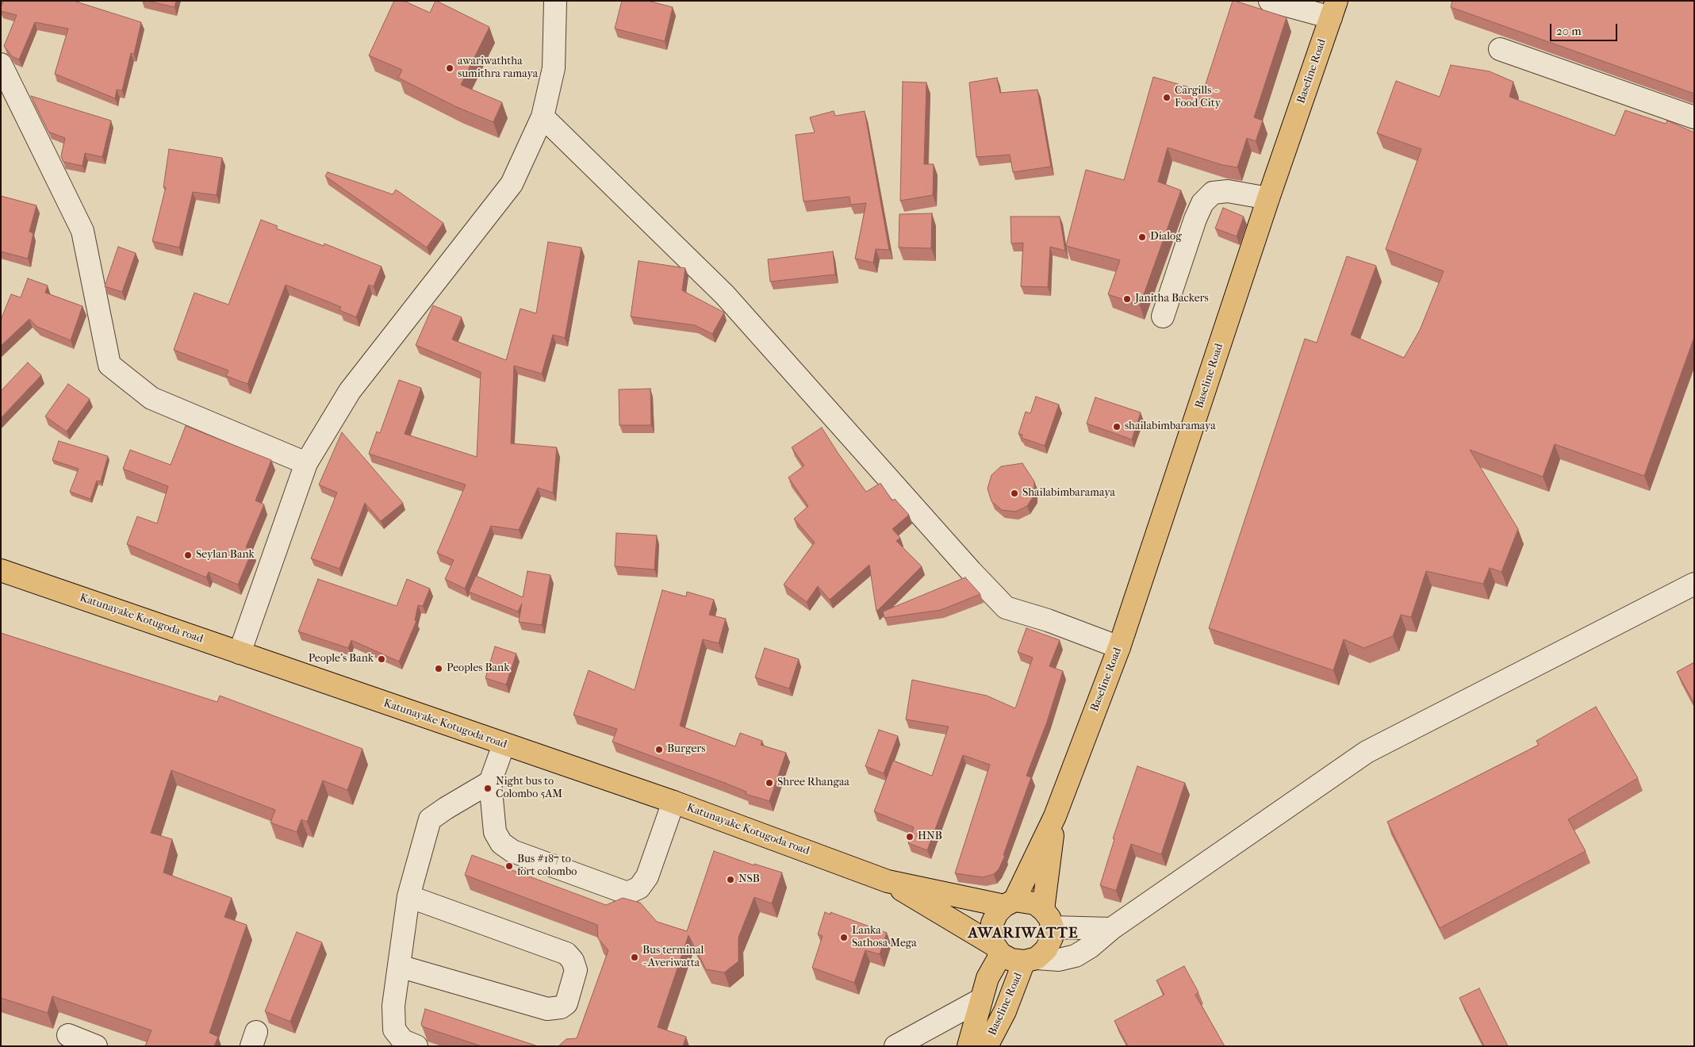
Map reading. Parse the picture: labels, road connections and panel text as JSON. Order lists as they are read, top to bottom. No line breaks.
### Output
{"streets":{"main road":["Baseline Road","Katunayake Kotugoda road"]},"crossings":[["Baseline Road","Katunayake Kotugoda road"]],"districts":["AWARIWATTE"],"places":["awariwaththa sumithra ramaya","Cargills - Food City","Dialog","Janitha Backers","shailabimbaramaya","Shailabimbaramaya","Seylan Bank","People's Bank","Peoples Bank","Burgers","Shree Rhangaa","Night bus to Colombo 5AM","HNB","Bus #187 to fort colombo","NSB","Lanka Sathosa Mega","Bus terminal - Averiwatta"],"scale_bar":"20 m"}
